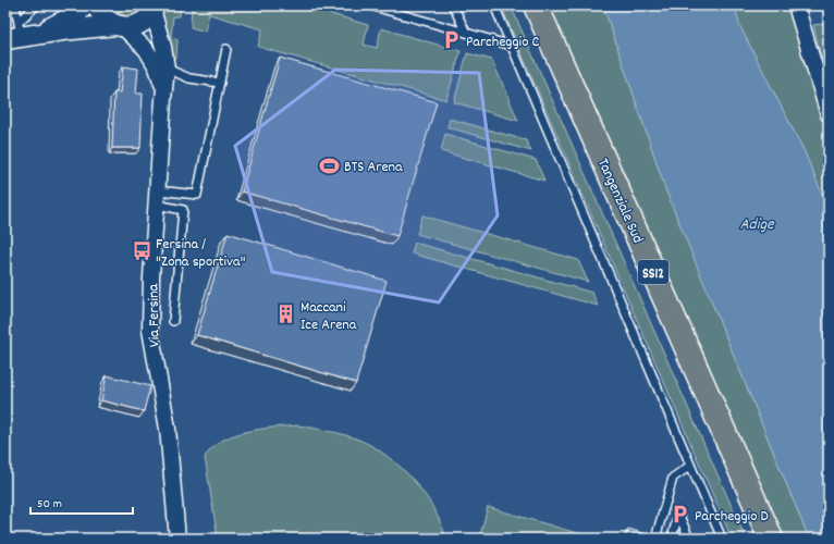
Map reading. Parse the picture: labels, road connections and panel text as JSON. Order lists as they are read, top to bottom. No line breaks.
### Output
{"streets":{"highway":["Tangenziale Sud","SS12"],"street":["Via Fersina"]},"water":["Adige"],"places":{"parking":["Parcheggio C","Parcheggio D"],"sports":["BTS Arena"],"bus stop":["Fersina / \"Zona sportiva\""],"building":["Maccani Ice Arena"]},"scale_bar":"50 m"}
